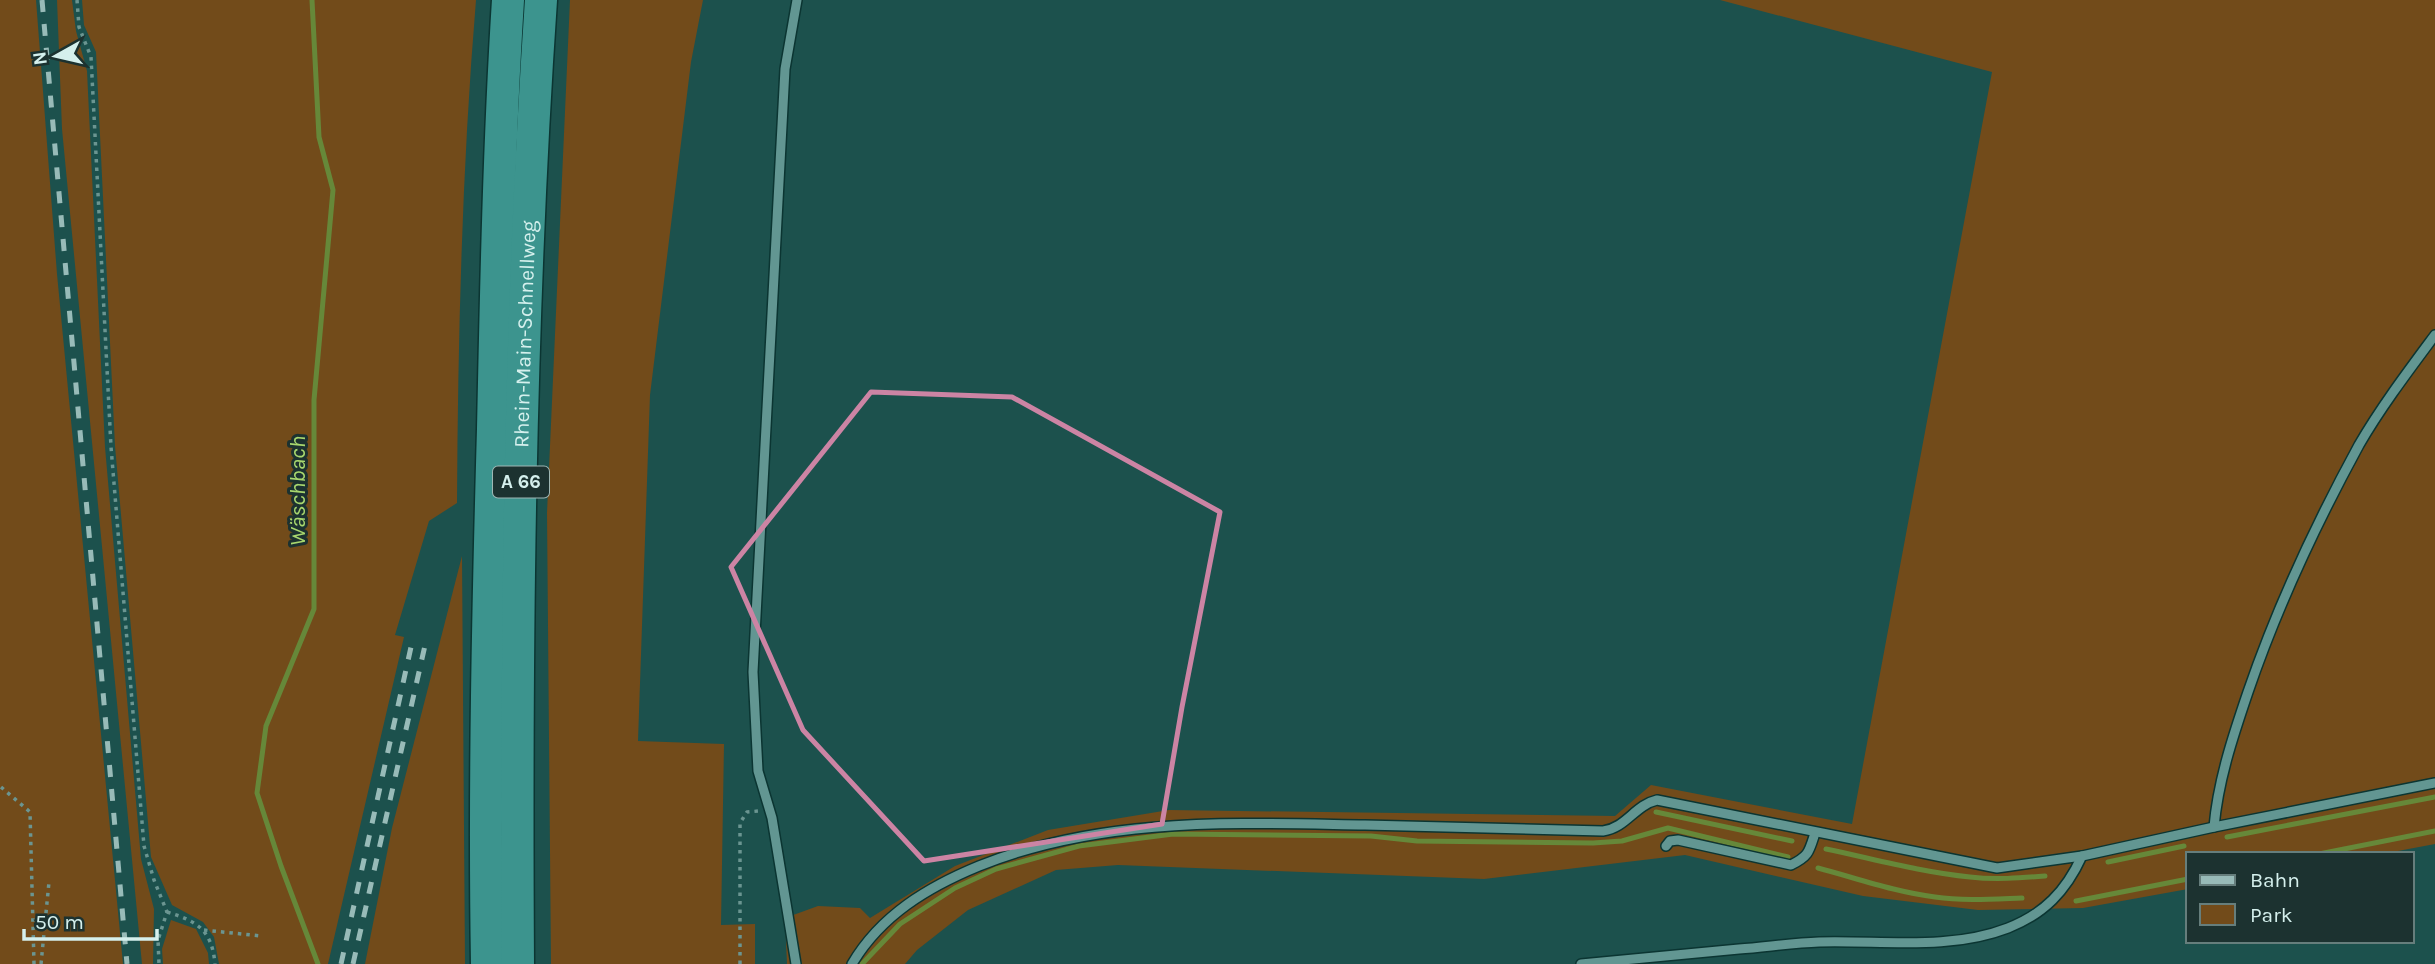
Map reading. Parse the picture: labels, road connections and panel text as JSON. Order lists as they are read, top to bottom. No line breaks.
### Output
{"streets":{"highway":["Rhein-Main-Schnellweg","A 66"]},"water":["Wäschbach"],"legend":["Bahn","Park"],"scale_bar":"50 m","north":"left"}
